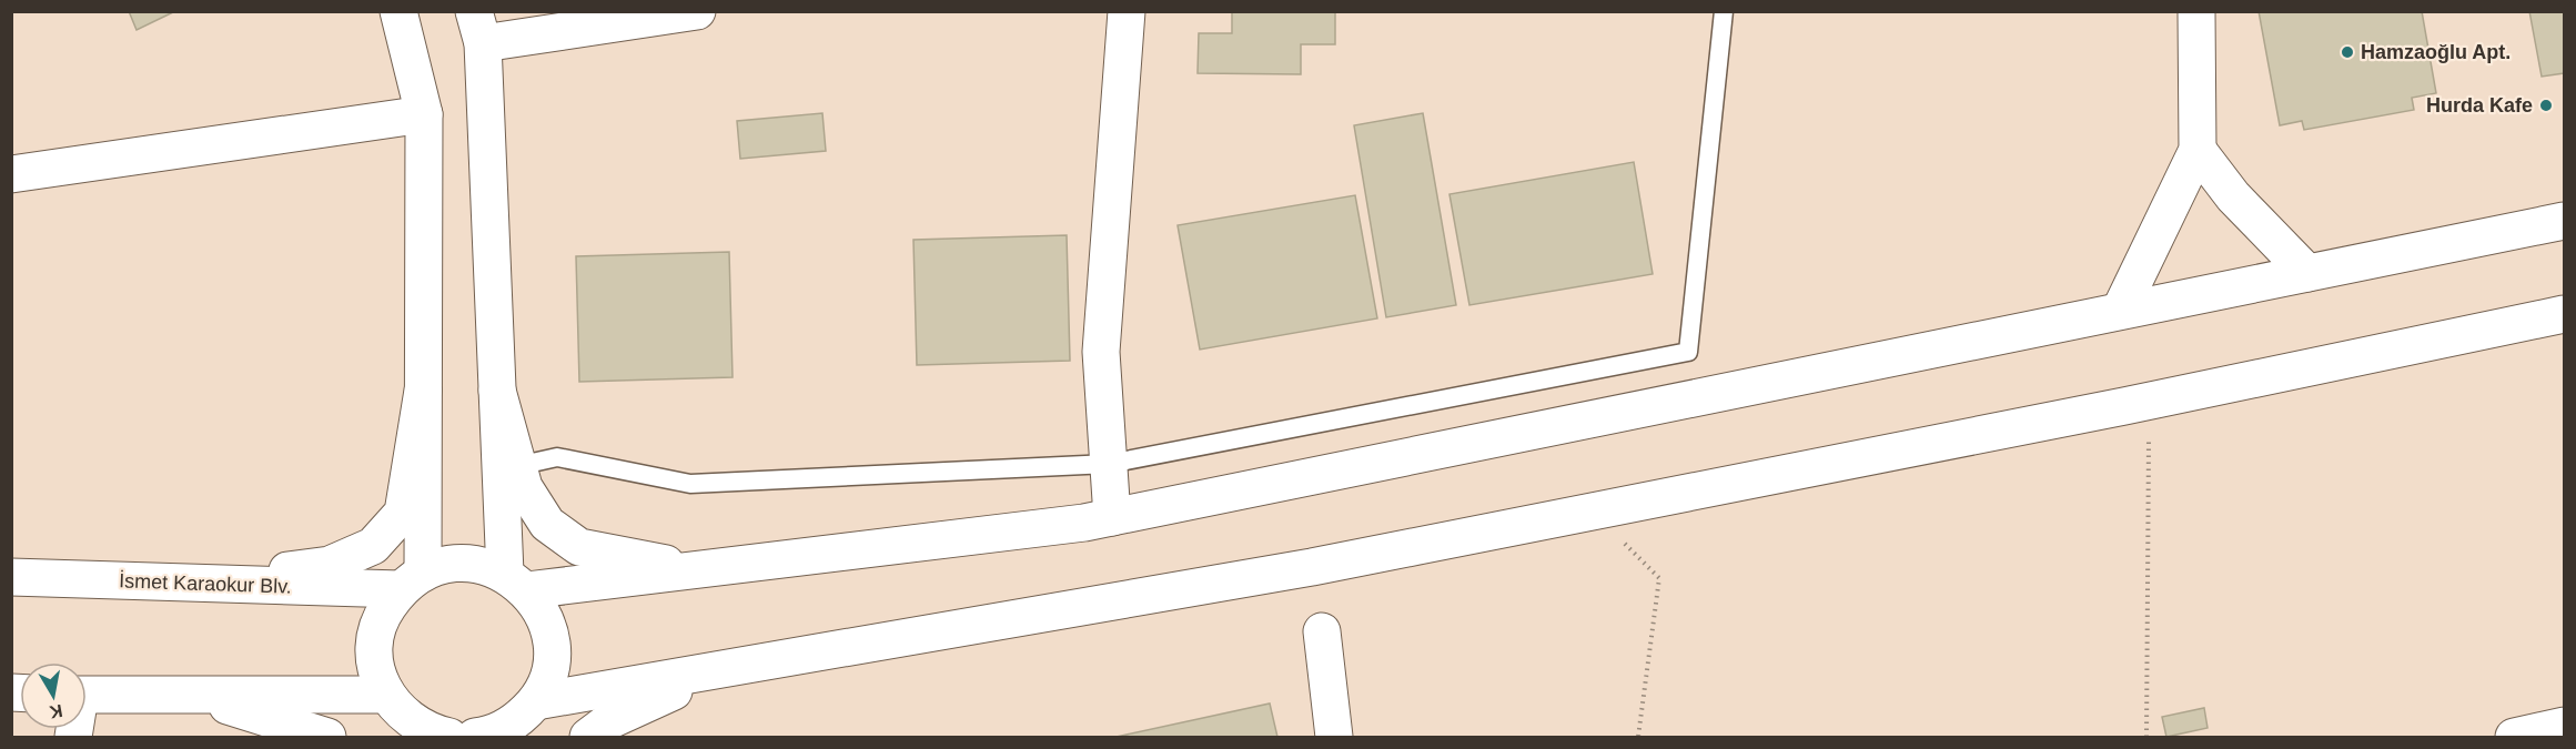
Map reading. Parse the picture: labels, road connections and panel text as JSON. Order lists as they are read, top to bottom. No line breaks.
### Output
{"streets":{"main road":["İsmet Karaokur Blv."]},"places":["Hamzaoğlu Apt.","Hurda Kafe"],"north":"bottom"}
